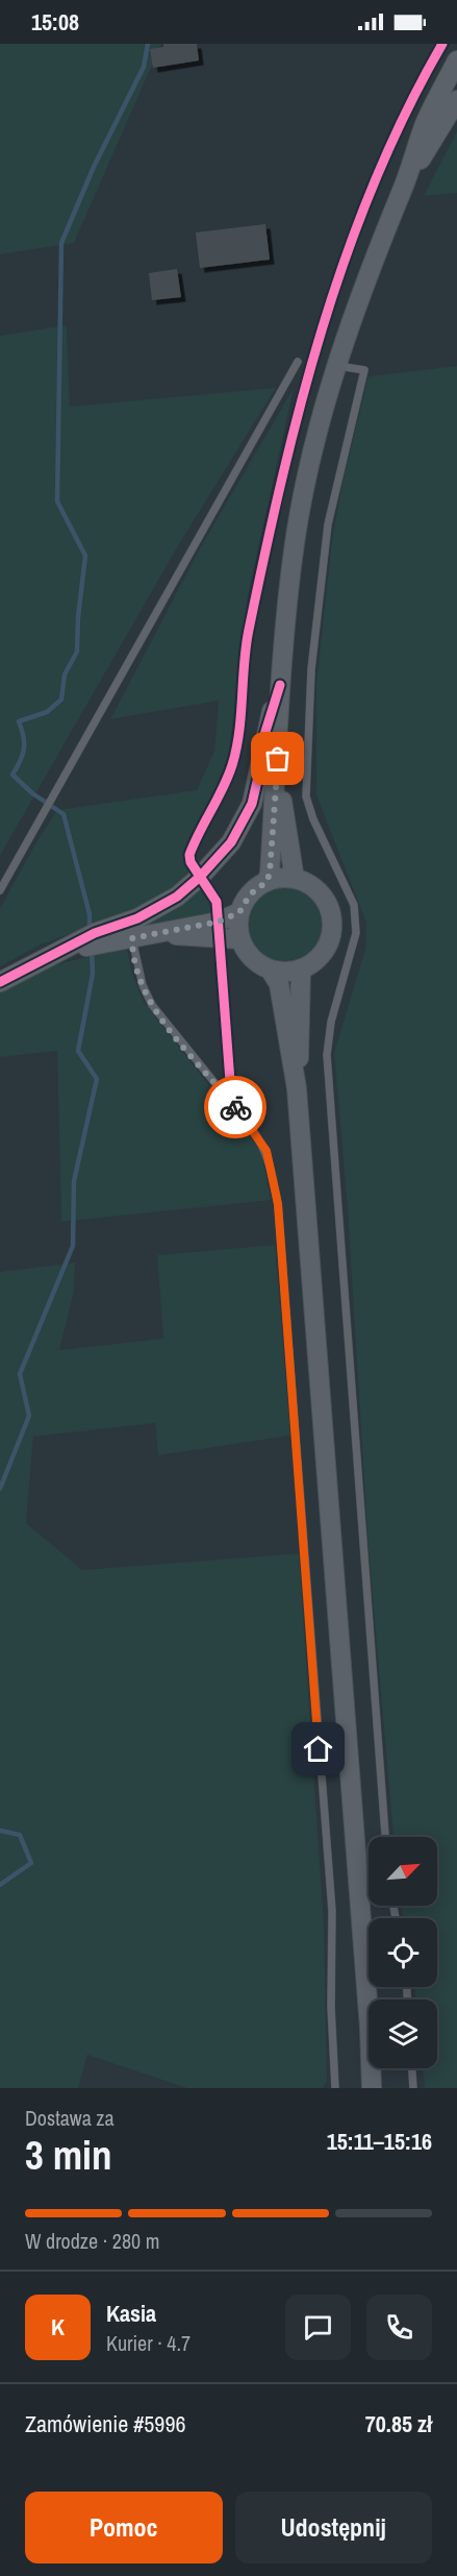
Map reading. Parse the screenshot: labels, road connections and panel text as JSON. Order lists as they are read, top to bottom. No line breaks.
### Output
{"north":"top right","page":{"status":"15:08","heading":["3 min","Dostawa za","15:11–15:16"],"panel":["Kasia","Kurier · 4.7","Zamówienie #5996","70.85 zł"],"bar":"W drodze · 280 m","round":"K","buttons":["Pomoc","Udostępnij"]}}
